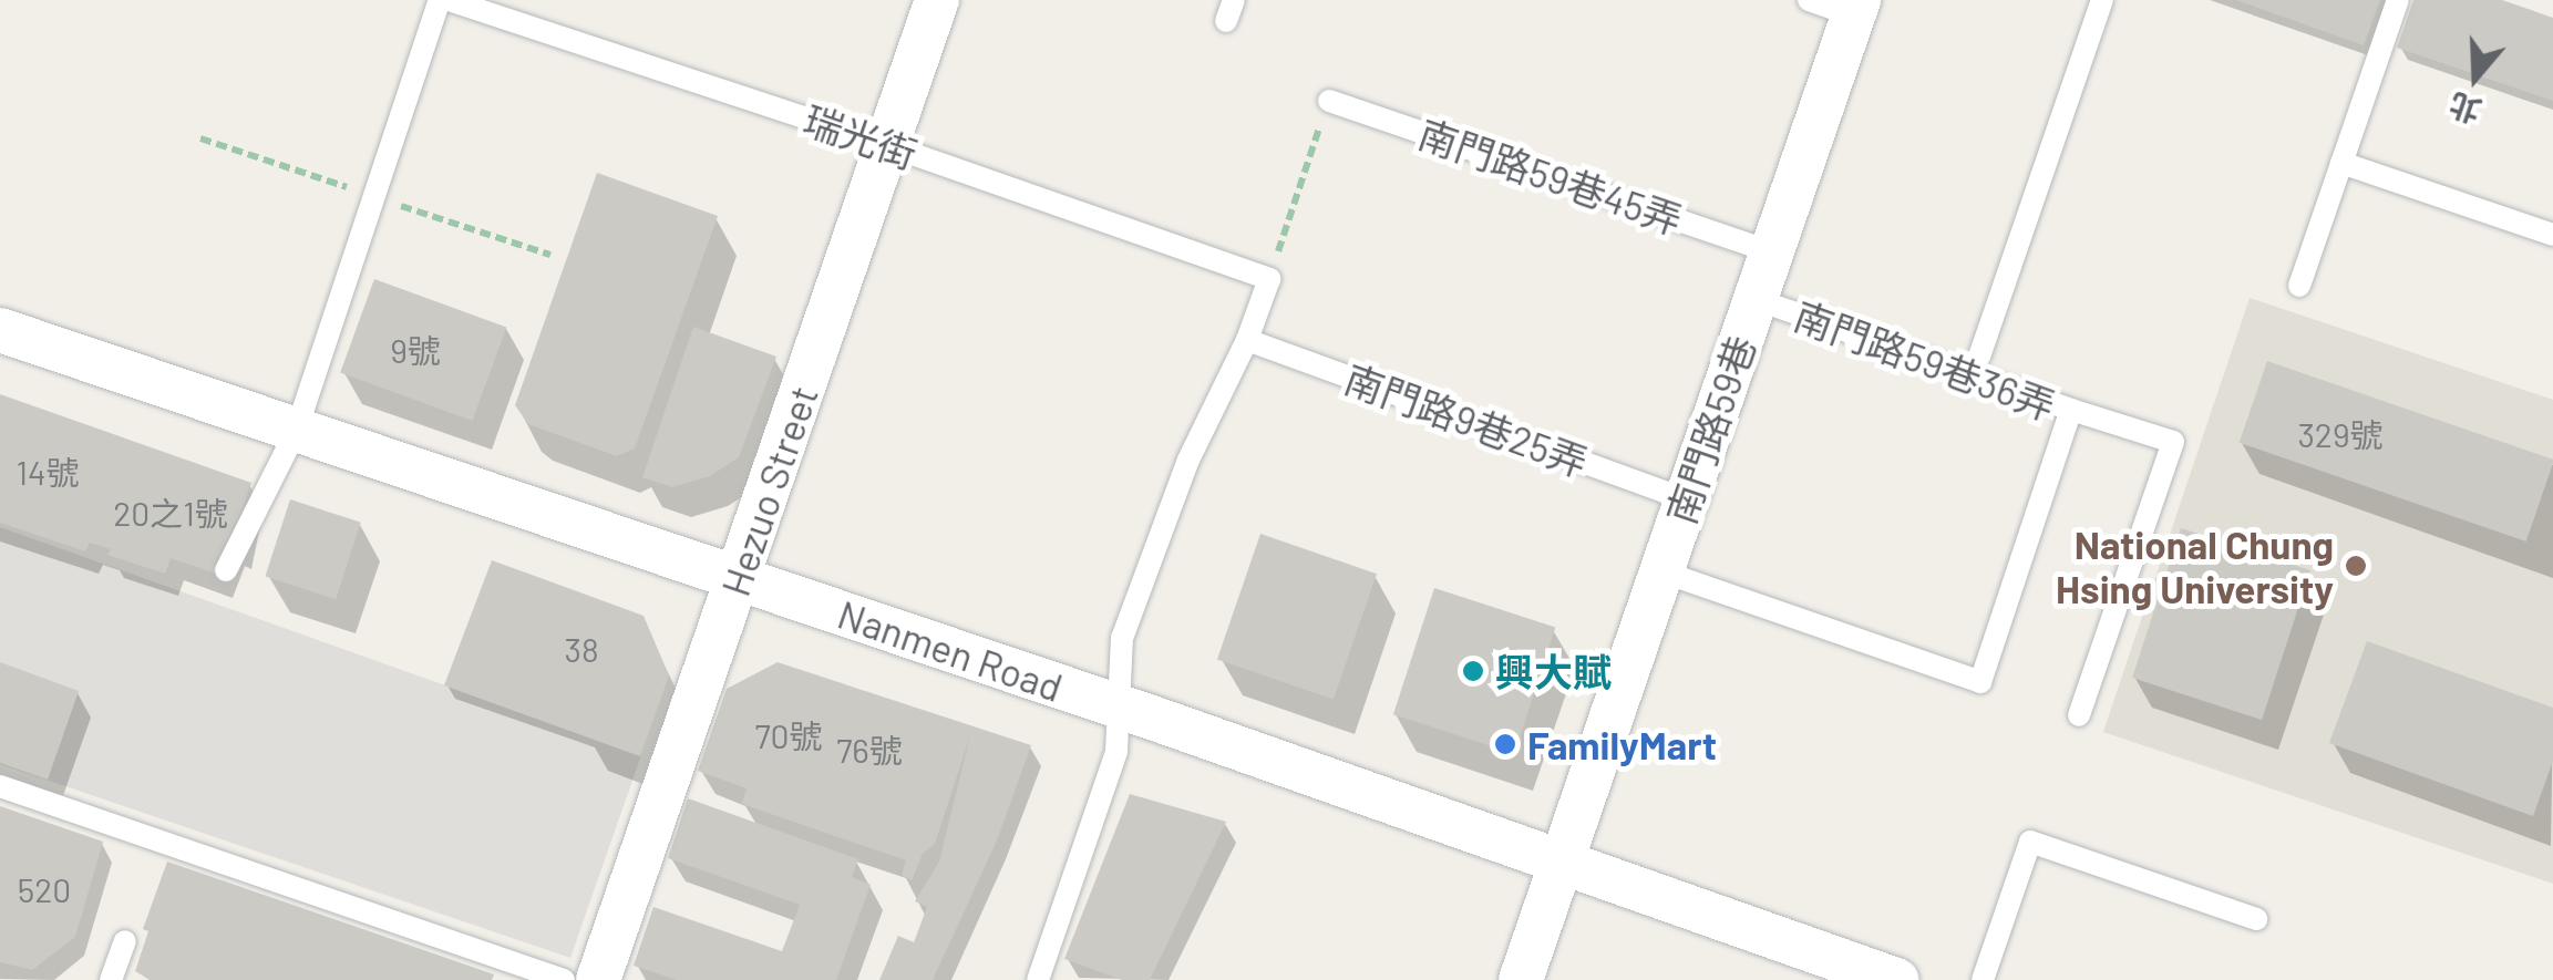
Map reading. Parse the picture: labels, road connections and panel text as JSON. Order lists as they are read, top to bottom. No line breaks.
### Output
{"streets":{"street":["南門路59巷","Hezuo Street","Nanmen Road"],"lane":["瑞光街","南門路59巷45弄","南門路59巷36弄","南門路9巷25弄"]},"crossings":[["瑞光街","Hezuo Street"],["南門路59巷45弄","南門路59巷"],["南門路59巷36弄","南門路59巷"],["南門路9巷25弄","南門路59巷"],["南門路59巷","Nanmen Road"],["Hezuo Street","Nanmen Road"]],"places":["National Chung Hsing University","興大賦","FamilyMart"],"house_numbers":["9號","329號","14號","20之1號","38","70號","76號","520"],"north":"bottom"}
